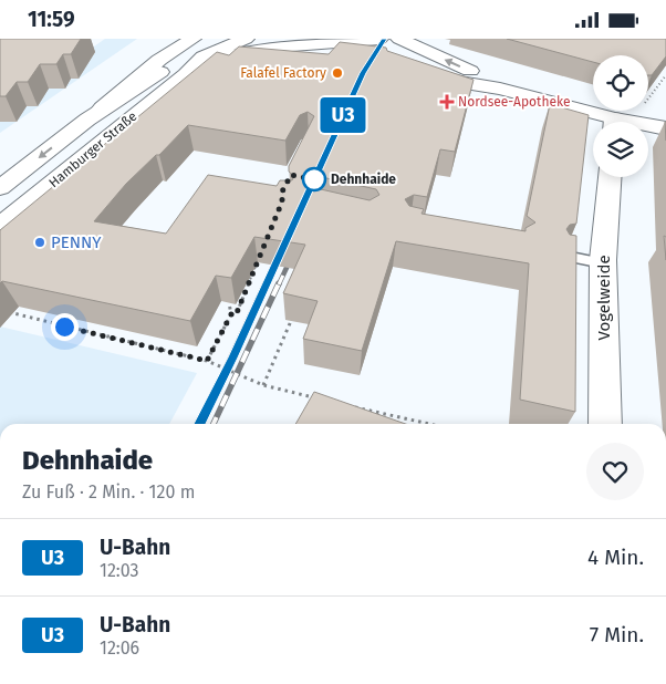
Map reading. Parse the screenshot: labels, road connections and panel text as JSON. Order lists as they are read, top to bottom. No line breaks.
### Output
{"streets":{"main road":["Hamburger Straße","Vogelweide"]},"places":{"other":["Falafel Factory","Dehnhaide","PENNY"],"health":["Nordsee-Apotheke"]},"lines":["metro line U3"],"page":{"status":"11:59","on_map":"U3","heading":["Dehnhaide","Zu Fuß · 2 Min. · 120 m"],"list":[{"mark":"U3","name":"U-Bahn","note":"12:03","value":"4 Min."},{"mark":"U3","name":"U-Bahn","note":"12:06","value":"7 Min."}]}}
